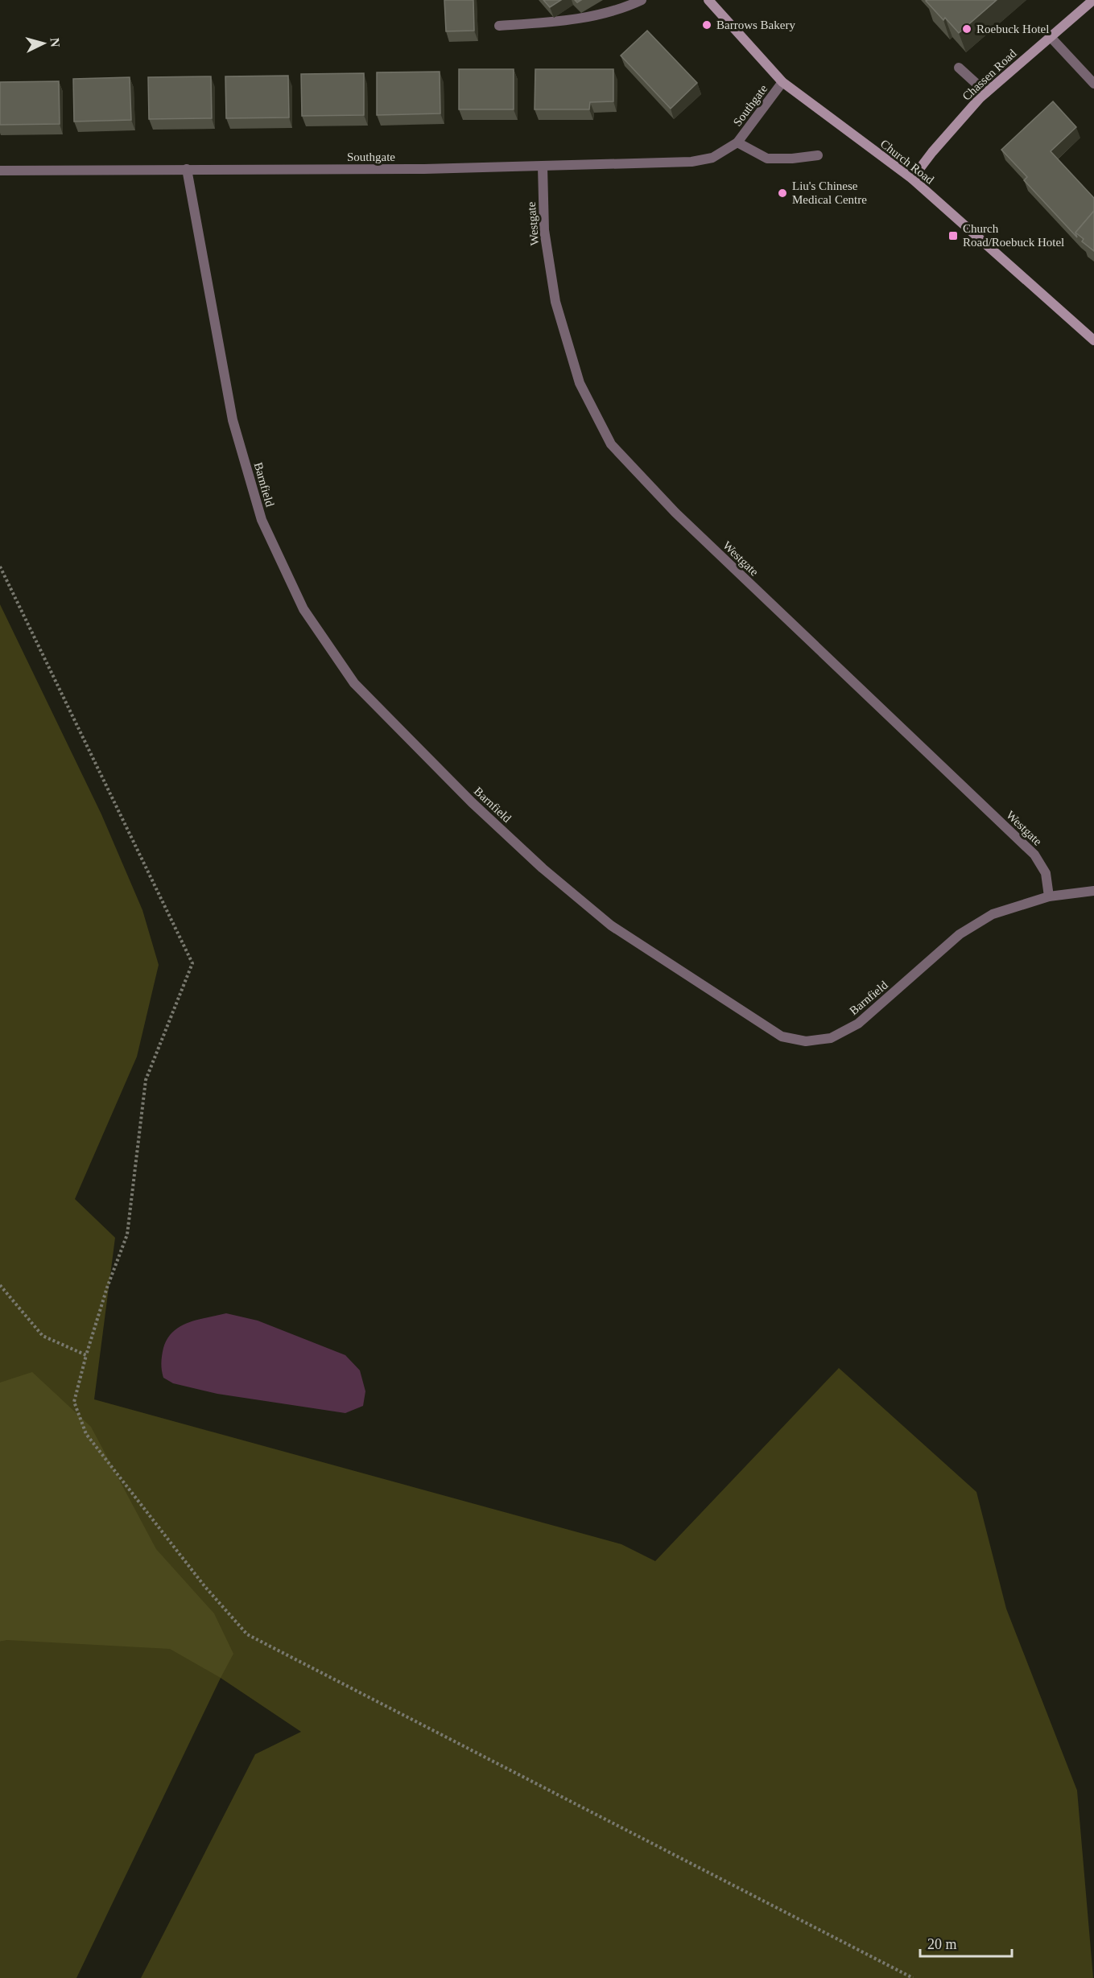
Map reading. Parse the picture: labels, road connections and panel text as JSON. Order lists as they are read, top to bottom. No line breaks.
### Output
{"streets":{"main road":["Chassen Road","Church Road"],"street":["Southgate","Westgate","Barnfield"]},"crossings":[["Chassen Road","Church Road"],["Southgate","Church Road"],["Southgate","Westgate"],["Southgate","Barnfield"],["Westgate","Barnfield"]],"places":{"other":["Barrows Bakery","Roebuck Hotel","Liu's Chinese Medical Centre"],"transit":["Church Road/Roebuck Hotel"]},"scale_bar":"20 m","north":"right"}
